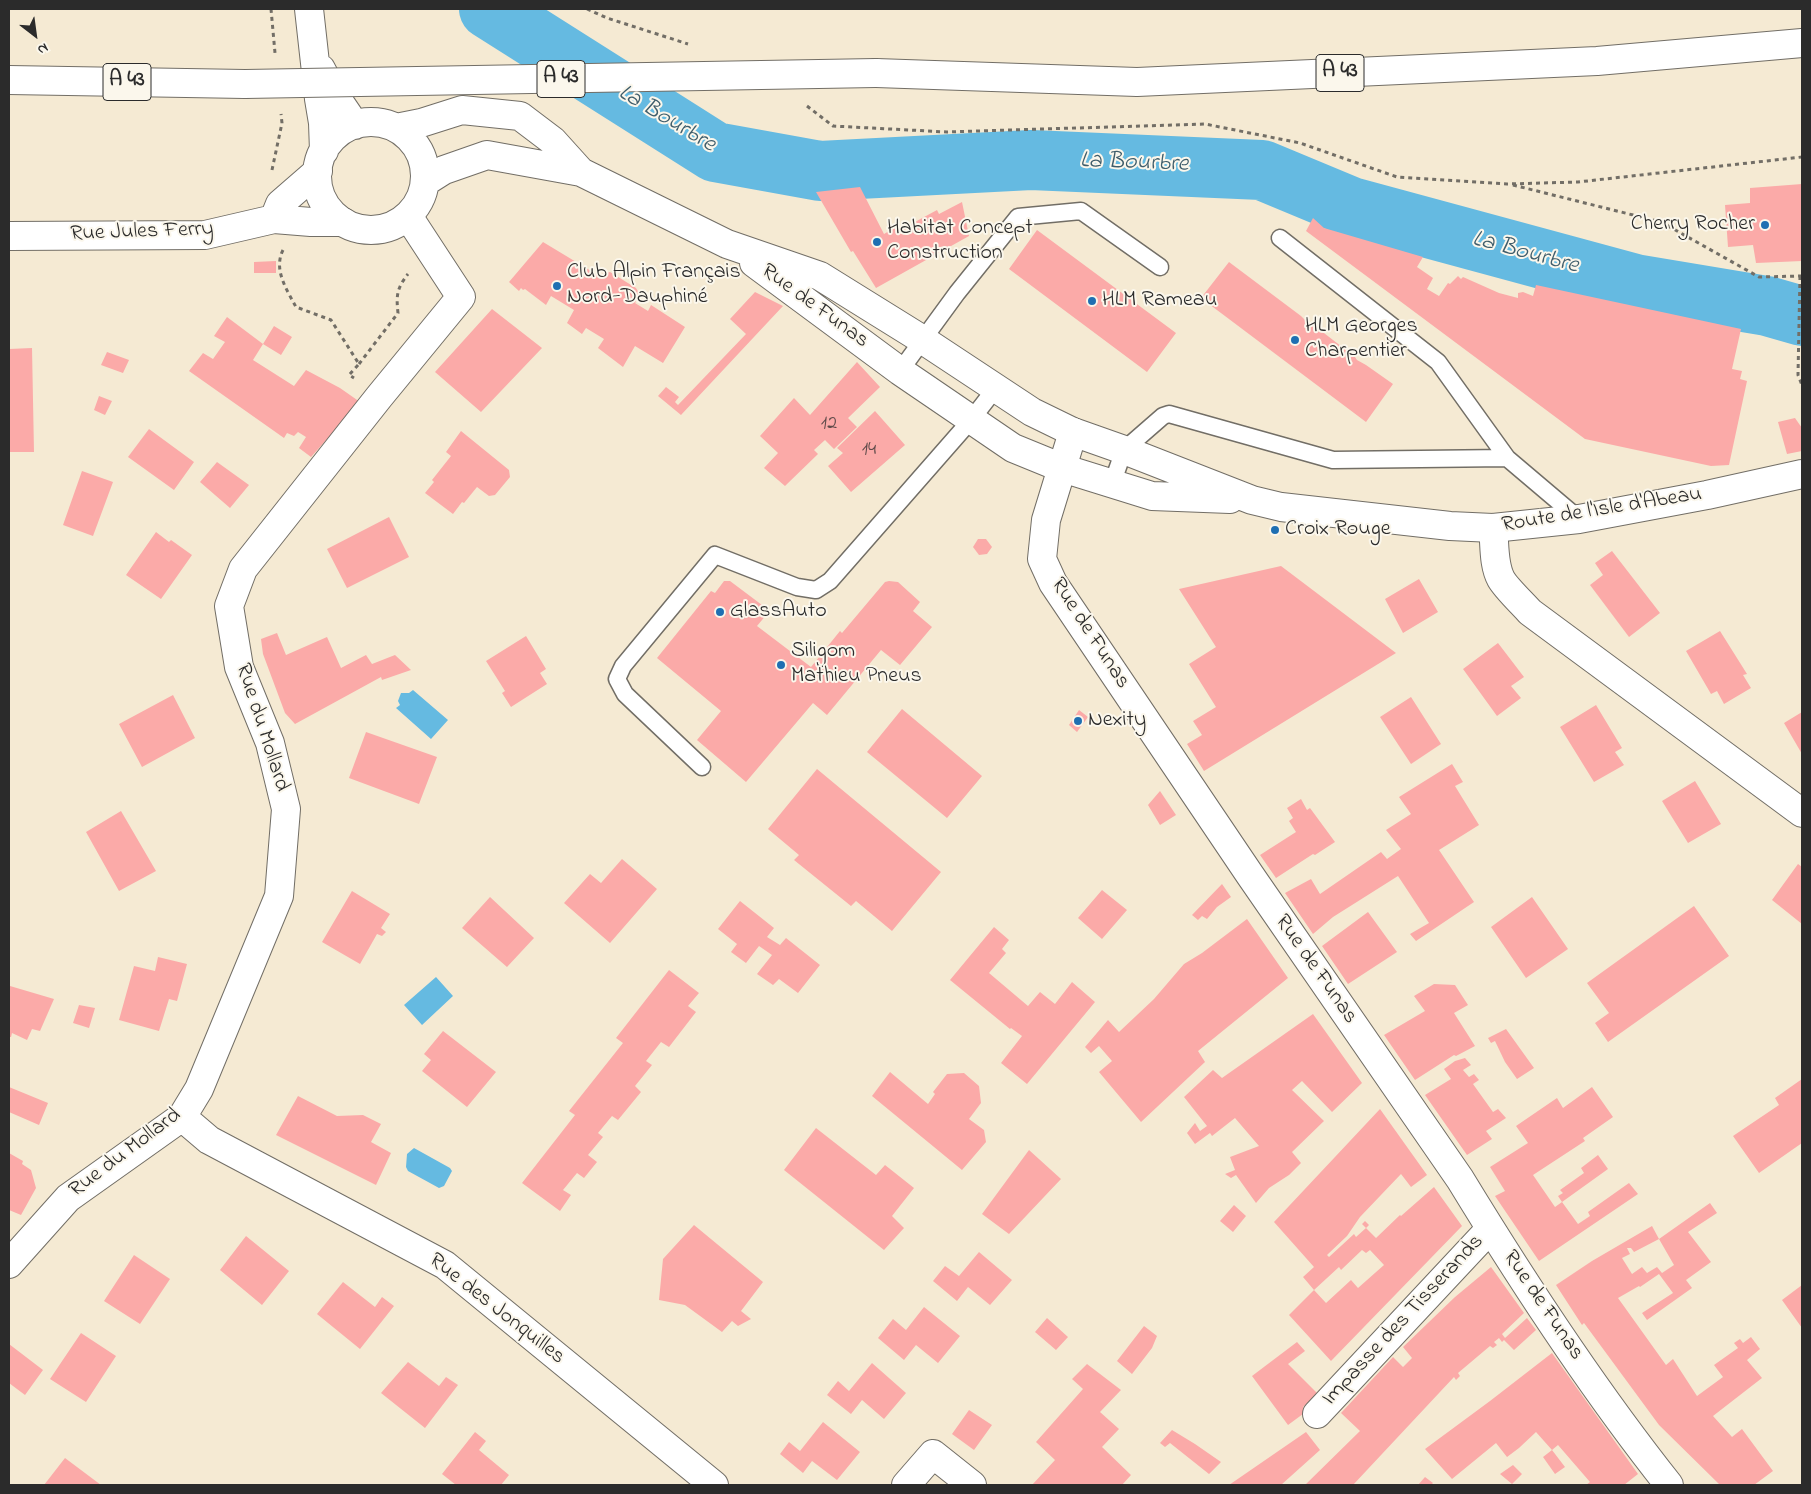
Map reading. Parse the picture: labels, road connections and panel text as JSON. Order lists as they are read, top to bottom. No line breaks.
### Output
{"streets":{"main road":["A 43","Rue Jules Ferry","Rue de Funas","Route de l'Isle d'Abeau","Rue du Mollard","Rue des Jonquilles","Impasse des Tisserands"]},"crossings":[["Rue Jules Ferry","Rue de Funas"],["Rue Jules Ferry","Rue du Mollard"],["Rue de Funas","Route de l'Isle d'Abeau"],["Rue de Funas","Rue du Mollard"],["Rue de Funas","Impasse des Tisserands"],["Rue du Mollard","Rue des Jonquilles"]],"water":["La Bourbre"],"places":["Cherry Rocher","Habitat Concept Construction","Club Alpin Français Nord-Dauphiné","HLM Rameau","HLM Georges Charpentier","Croix Rouge","GlassAuto","Siligom Mathieu Pneus","Nexity"],"house_numbers":["12","14"],"north":"bottom right"}
